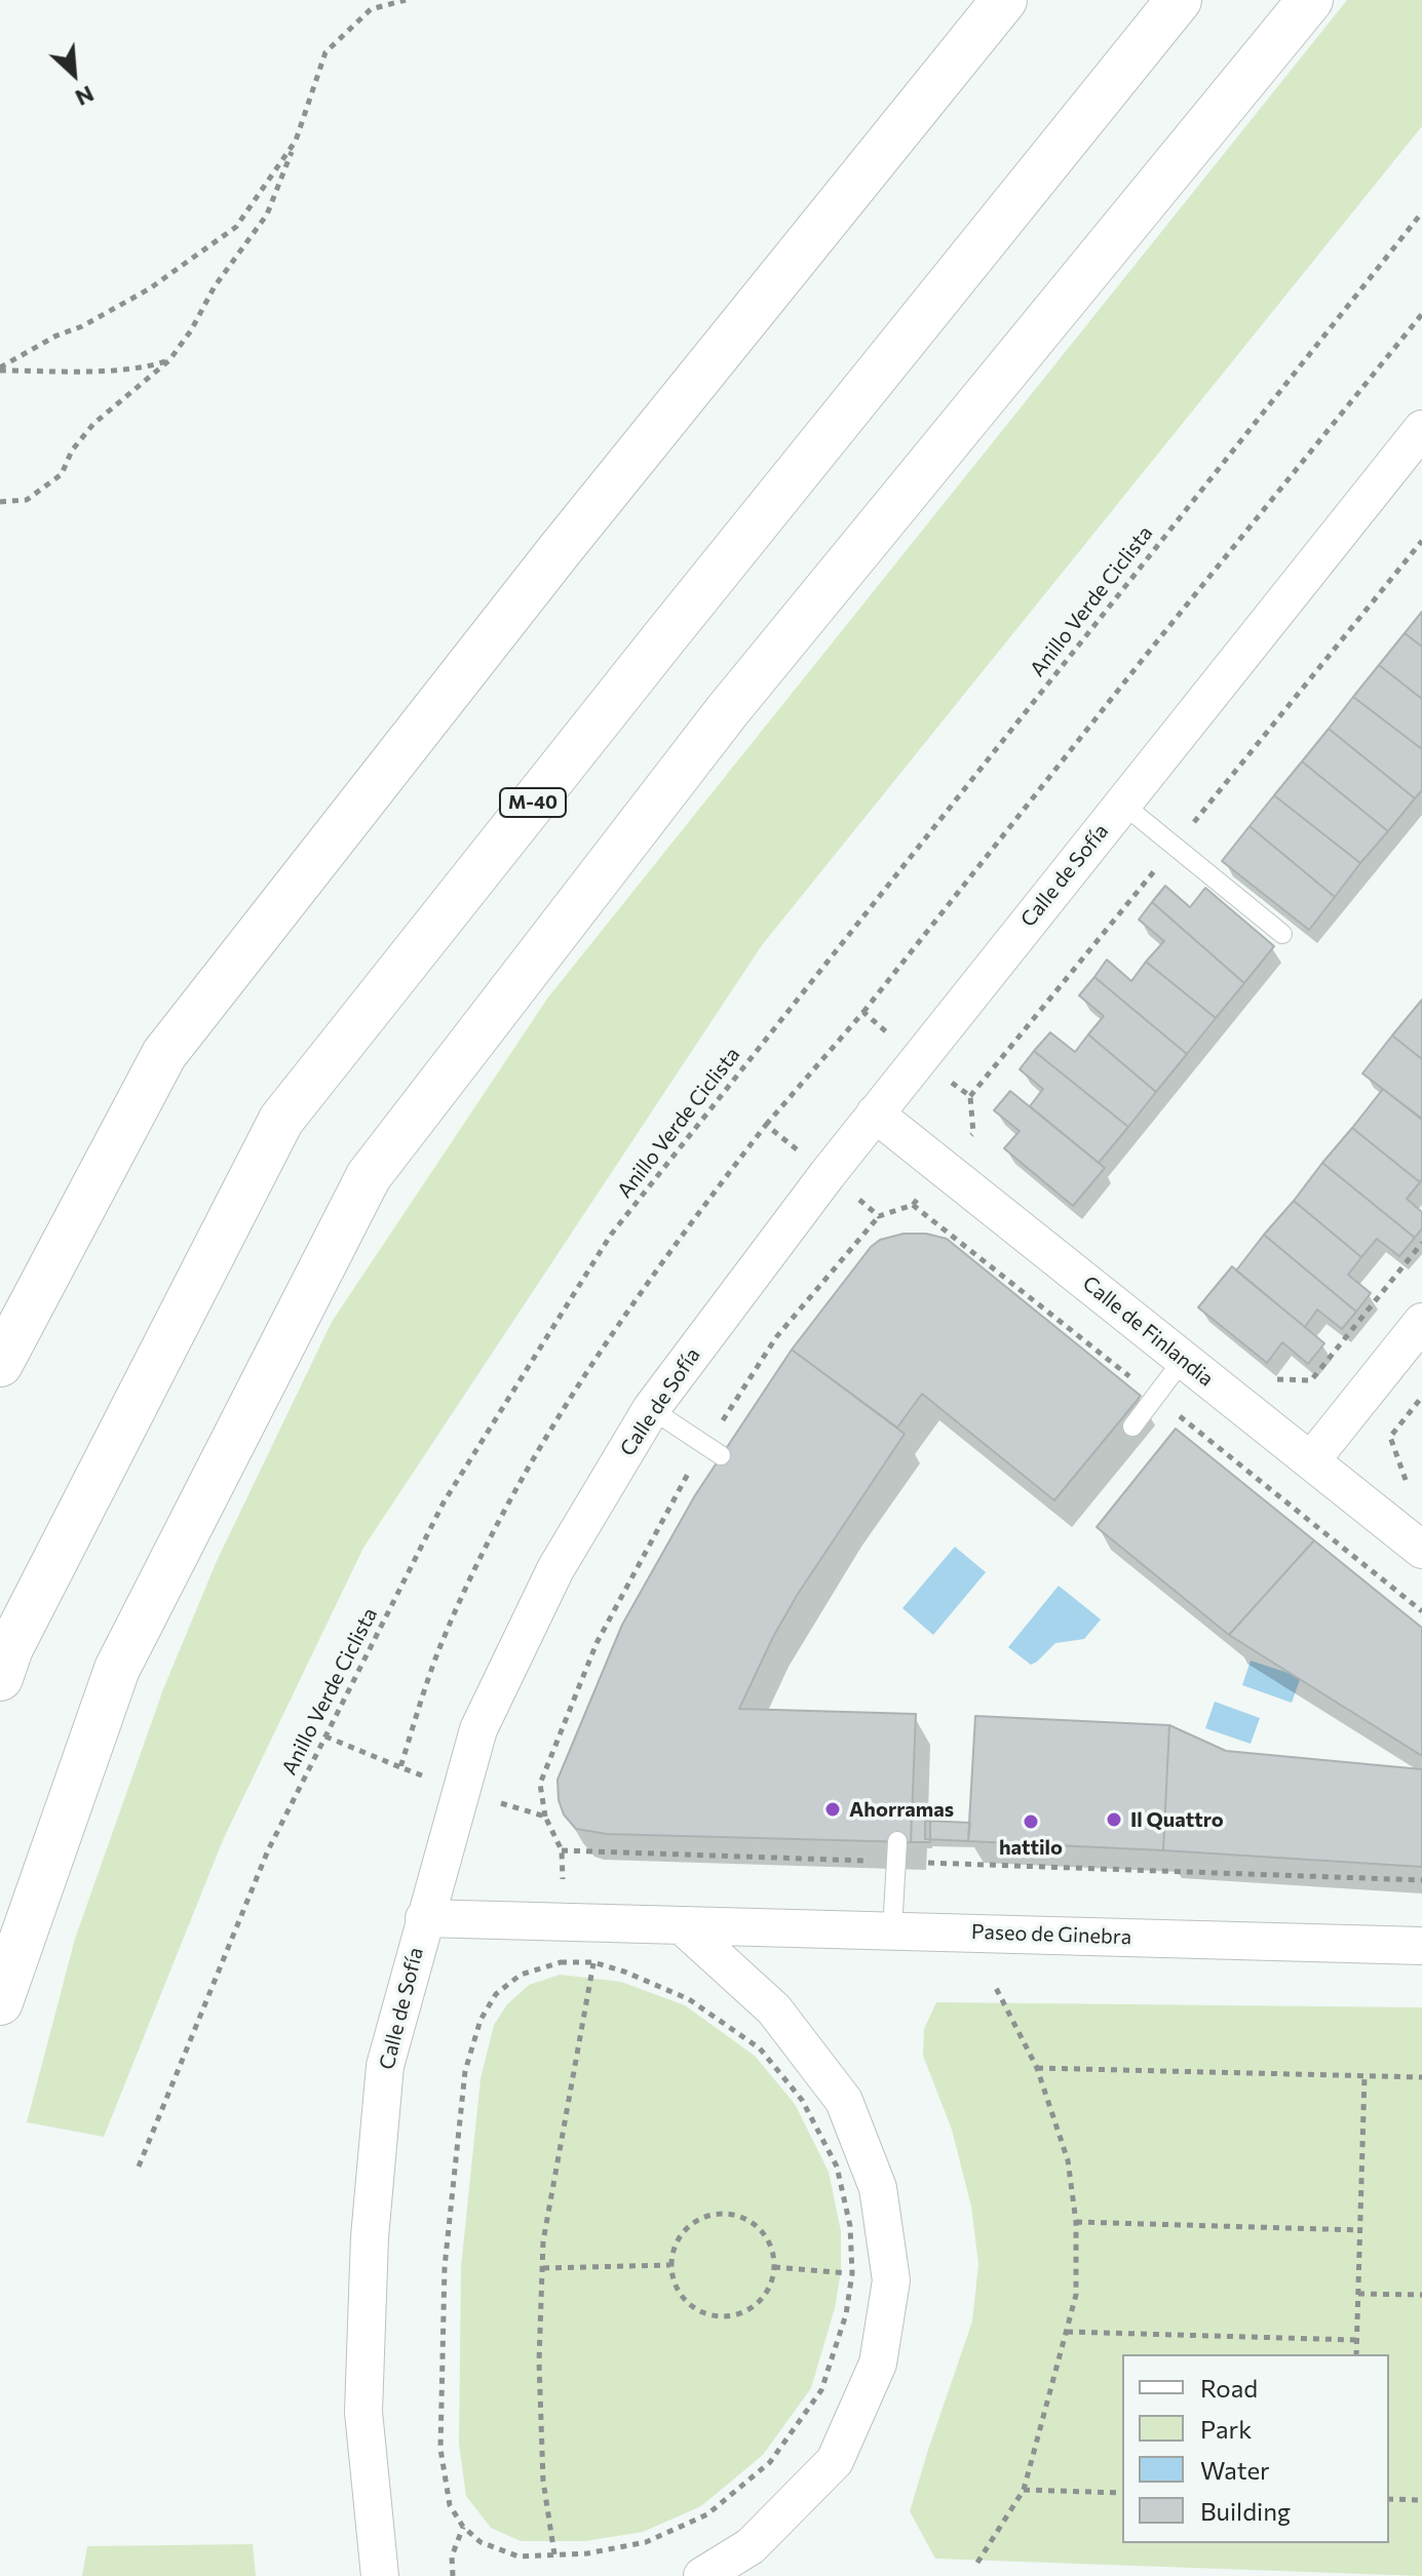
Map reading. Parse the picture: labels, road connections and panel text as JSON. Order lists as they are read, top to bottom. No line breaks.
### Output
{"streets":{"highway":["M-40"],"street":["Calle de Sofía","Calle de Finlandia","Paseo de Ginebra"],"path":["Anillo Verde Ciclista"]},"crossings":[["Calle de Sofía","Calle de Finlandia"],["Calle de Sofía","Paseo de Ginebra"]],"places":["Ahorramas","Il Quattro","hattilo"],"legend":["Road","Park","Water","Building"],"north":"bottom right"}
